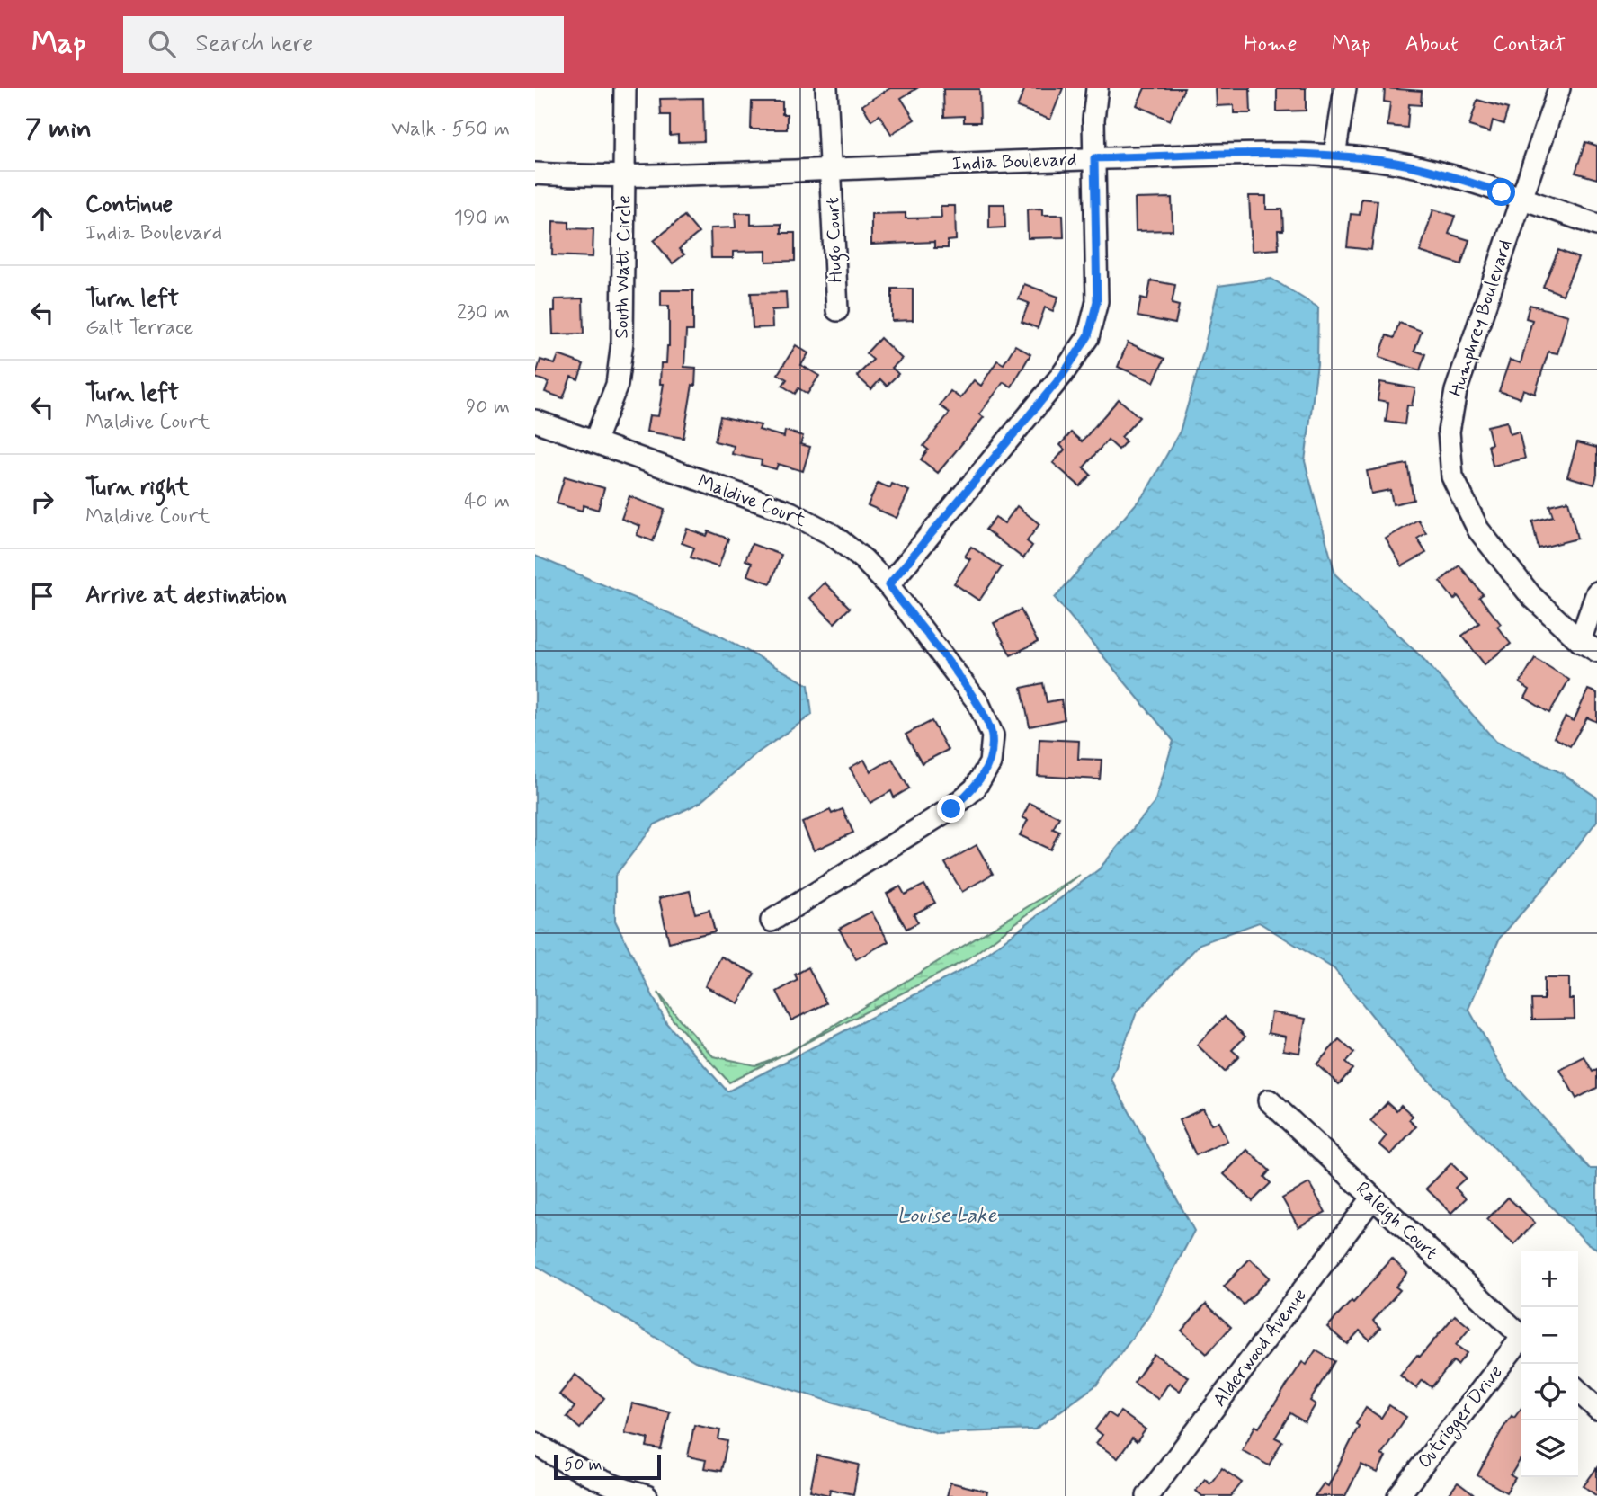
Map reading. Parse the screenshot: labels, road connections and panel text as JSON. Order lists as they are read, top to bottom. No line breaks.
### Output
{"streets":{"street":["India Boulevard","Hugo Court","South Watt Circle","Humphrey Boulevard","Maldive Court","Raleigh Court","Alderwood Avenue","Outrigger Drive"]},"crossings":[["India Boulevard","Hugo Court"],["India Boulevard","South Watt Circle"],["India Boulevard","Humphrey Boulevard"],["South Watt Circle","Maldive Court"],["Raleigh Court","Alderwood Avenue"]],"water":["Louise Lake"],"scale_bar":"50 m","page":{"header":"Map","search":"Search here","nav":["Home","Map","About","Contact"],"heading":["7 min","Walk · 550 m"],"list":[["Continue","India Boulevard","190 m"],["Turn left","Galt Terrace","230 m"],["Turn left","Maldive Court","90 m"],["Turn right","Maldive Court","40 m"],"Arrive at destination"],"map_buttons":["+","−"],"scale":"50 m"}}
